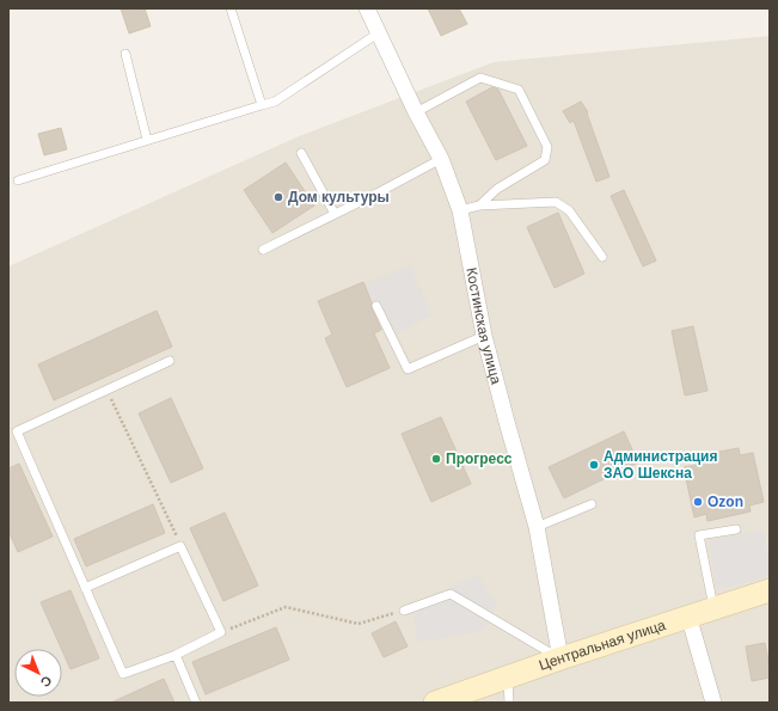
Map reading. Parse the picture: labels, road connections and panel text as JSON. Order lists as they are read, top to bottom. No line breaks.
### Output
{"streets":{"street":["Костинская улица","Центральная улица"]},"crossings":[["Костинская улица","Центральная улица"]],"places":["Дом культуры","Прогресс","Администрация ЗАО Шексна","Ozon"],"north":"bottom right"}
